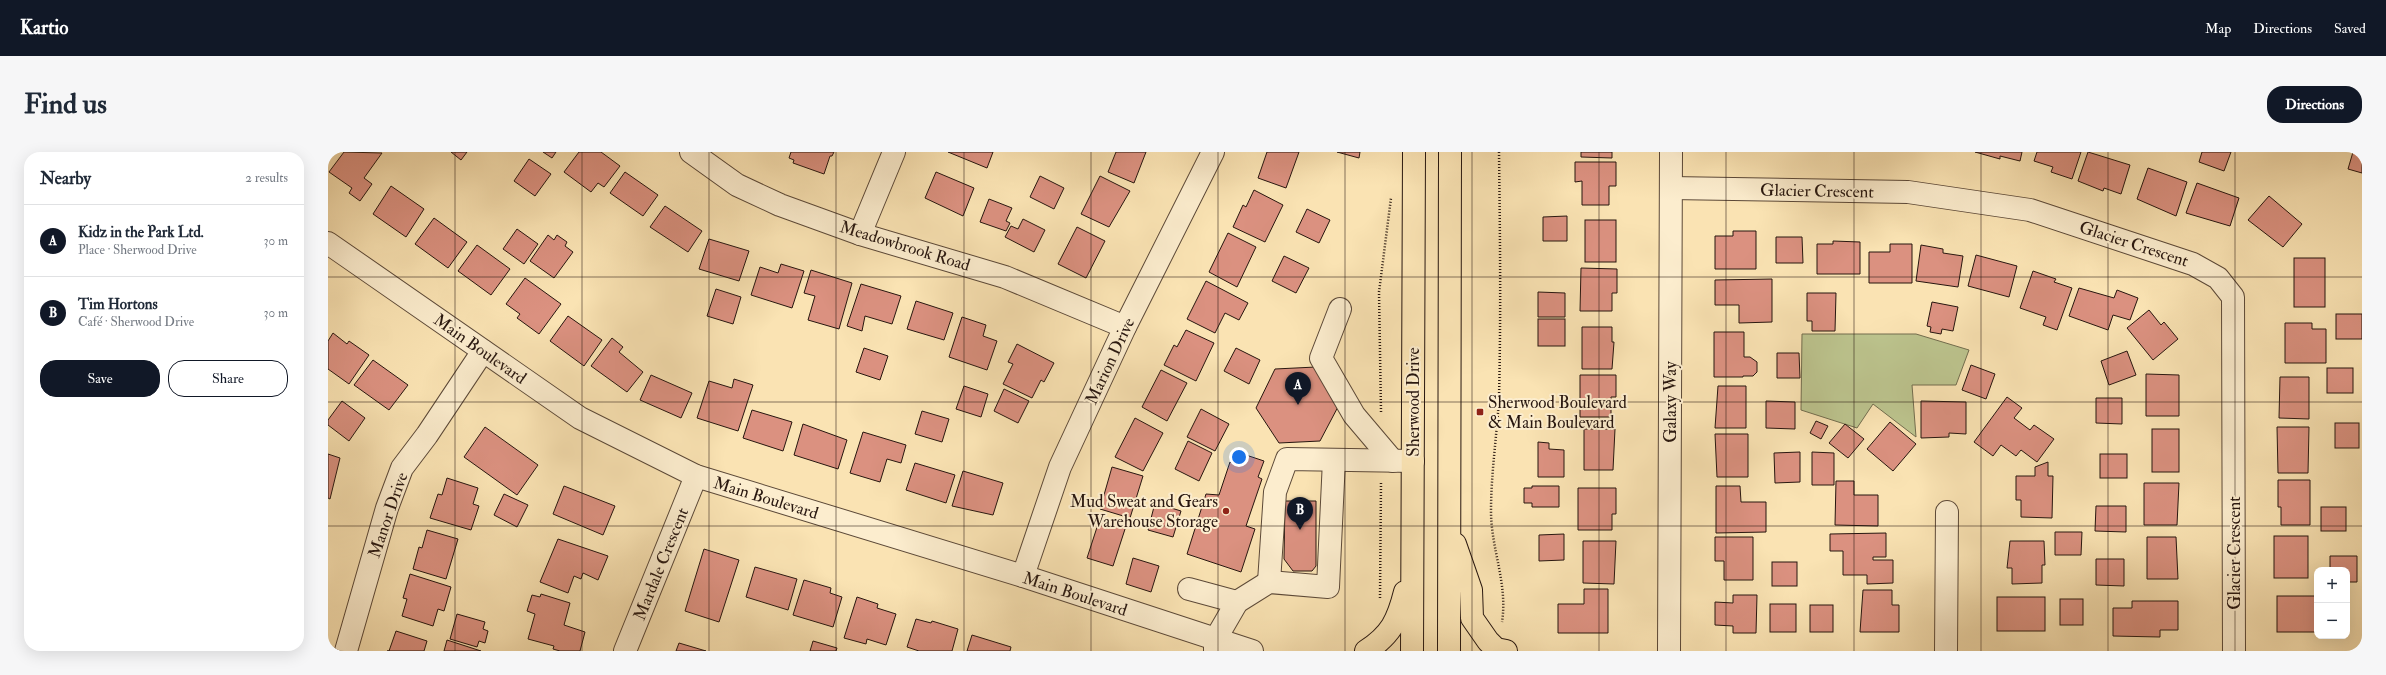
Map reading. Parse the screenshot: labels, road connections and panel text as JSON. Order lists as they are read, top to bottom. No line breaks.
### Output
{"streets":{"main road":["Sherwood Drive"],"street":["Glacier Crescent","Meadowbrook Road","Main Boulevard","Marion Drive","Galaxy Way","Manor Drive","Mardale Crescent"]},"crossings":[["Glacier Crescent","Galaxy Way"],["Meadowbrook Road","Marion Drive"],["Main Boulevard","Marion Drive"],["Main Boulevard","Manor Drive"],["Main Boulevard","Mardale Crescent"]],"places":{"transit":["Sherwood Boulevard & Main Boulevard"],"other":["Mud Sweat and Gears Warehouse Storage"]},"page":{"header":"Kartio","nav":["Map","Directions","Saved"],"buttons":["Directions",["Save","Share"]],"title":"Find us","heading":["Nearby","2 results"],"list":[{"mark":"A","name":"Kidz in the Park Ltd.","note":"Place · Sherwood Drive","value":"30 m"},{"mark":"B","name":"Tim Hortons","note":"Café · Sherwood Drive","value":"30 m"}],"pins":["A","B"],"map_buttons":["+","−"]}}
